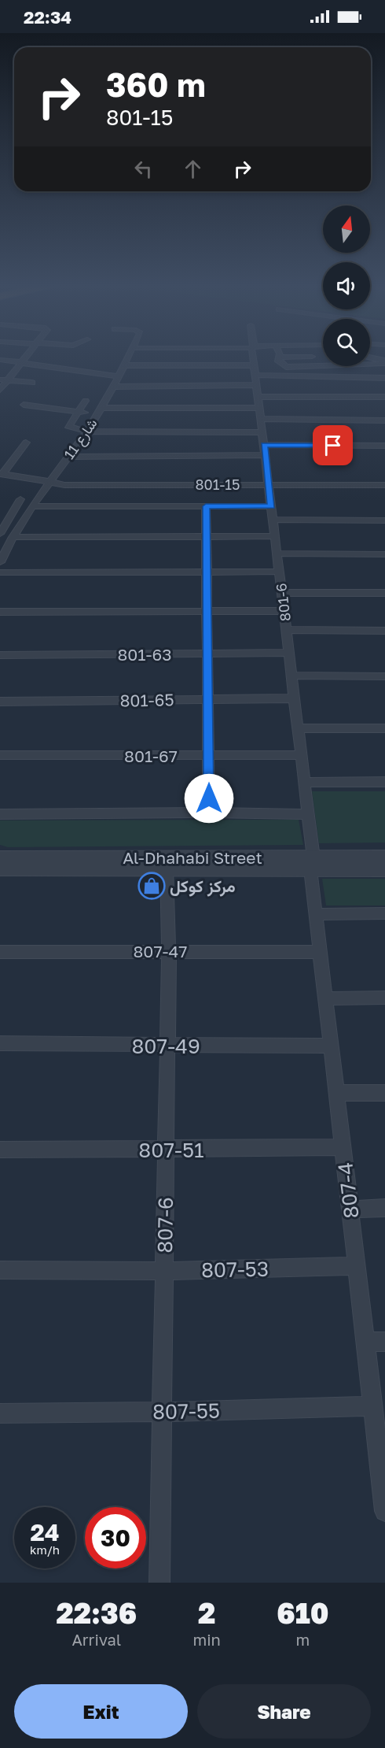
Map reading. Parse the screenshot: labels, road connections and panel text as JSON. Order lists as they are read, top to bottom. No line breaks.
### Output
{"streets":{"street":["شارع 11","801-15","801-6","801-63","801-65","801-67","Al-Dhahabi Street","807-47","807-49","807-51","807-4","807-6","807-53","807-55"]},"crossings":[["شارع 11","801-15"],["801-15","801-6"],["801-6","801-63"],["801-6","801-65"],["801-6","801-67"],["801-6","Al-Dhahabi Street"],["801-6","807-4"],["Al-Dhahabi Street","807-4"],["Al-Dhahabi Street","807-6"],["807-47","807-4"],["807-47","807-6"],["807-49","807-4"],["807-49","807-6"],["807-51","807-4"],["807-51","807-6"],["807-4","807-53"],["807-4","807-55"],["807-6","807-53"],["807-6","807-55"]],"places":{"shop":["مركز كوكل"]},"north":"top","page":{"status":"22:34","turn":["360 m","801-15"],"speed":"24 km/h","limit":"30","eta":["22:36","Arrival","2","min","610","m"],"buttons":["Exit","Share"]}}
